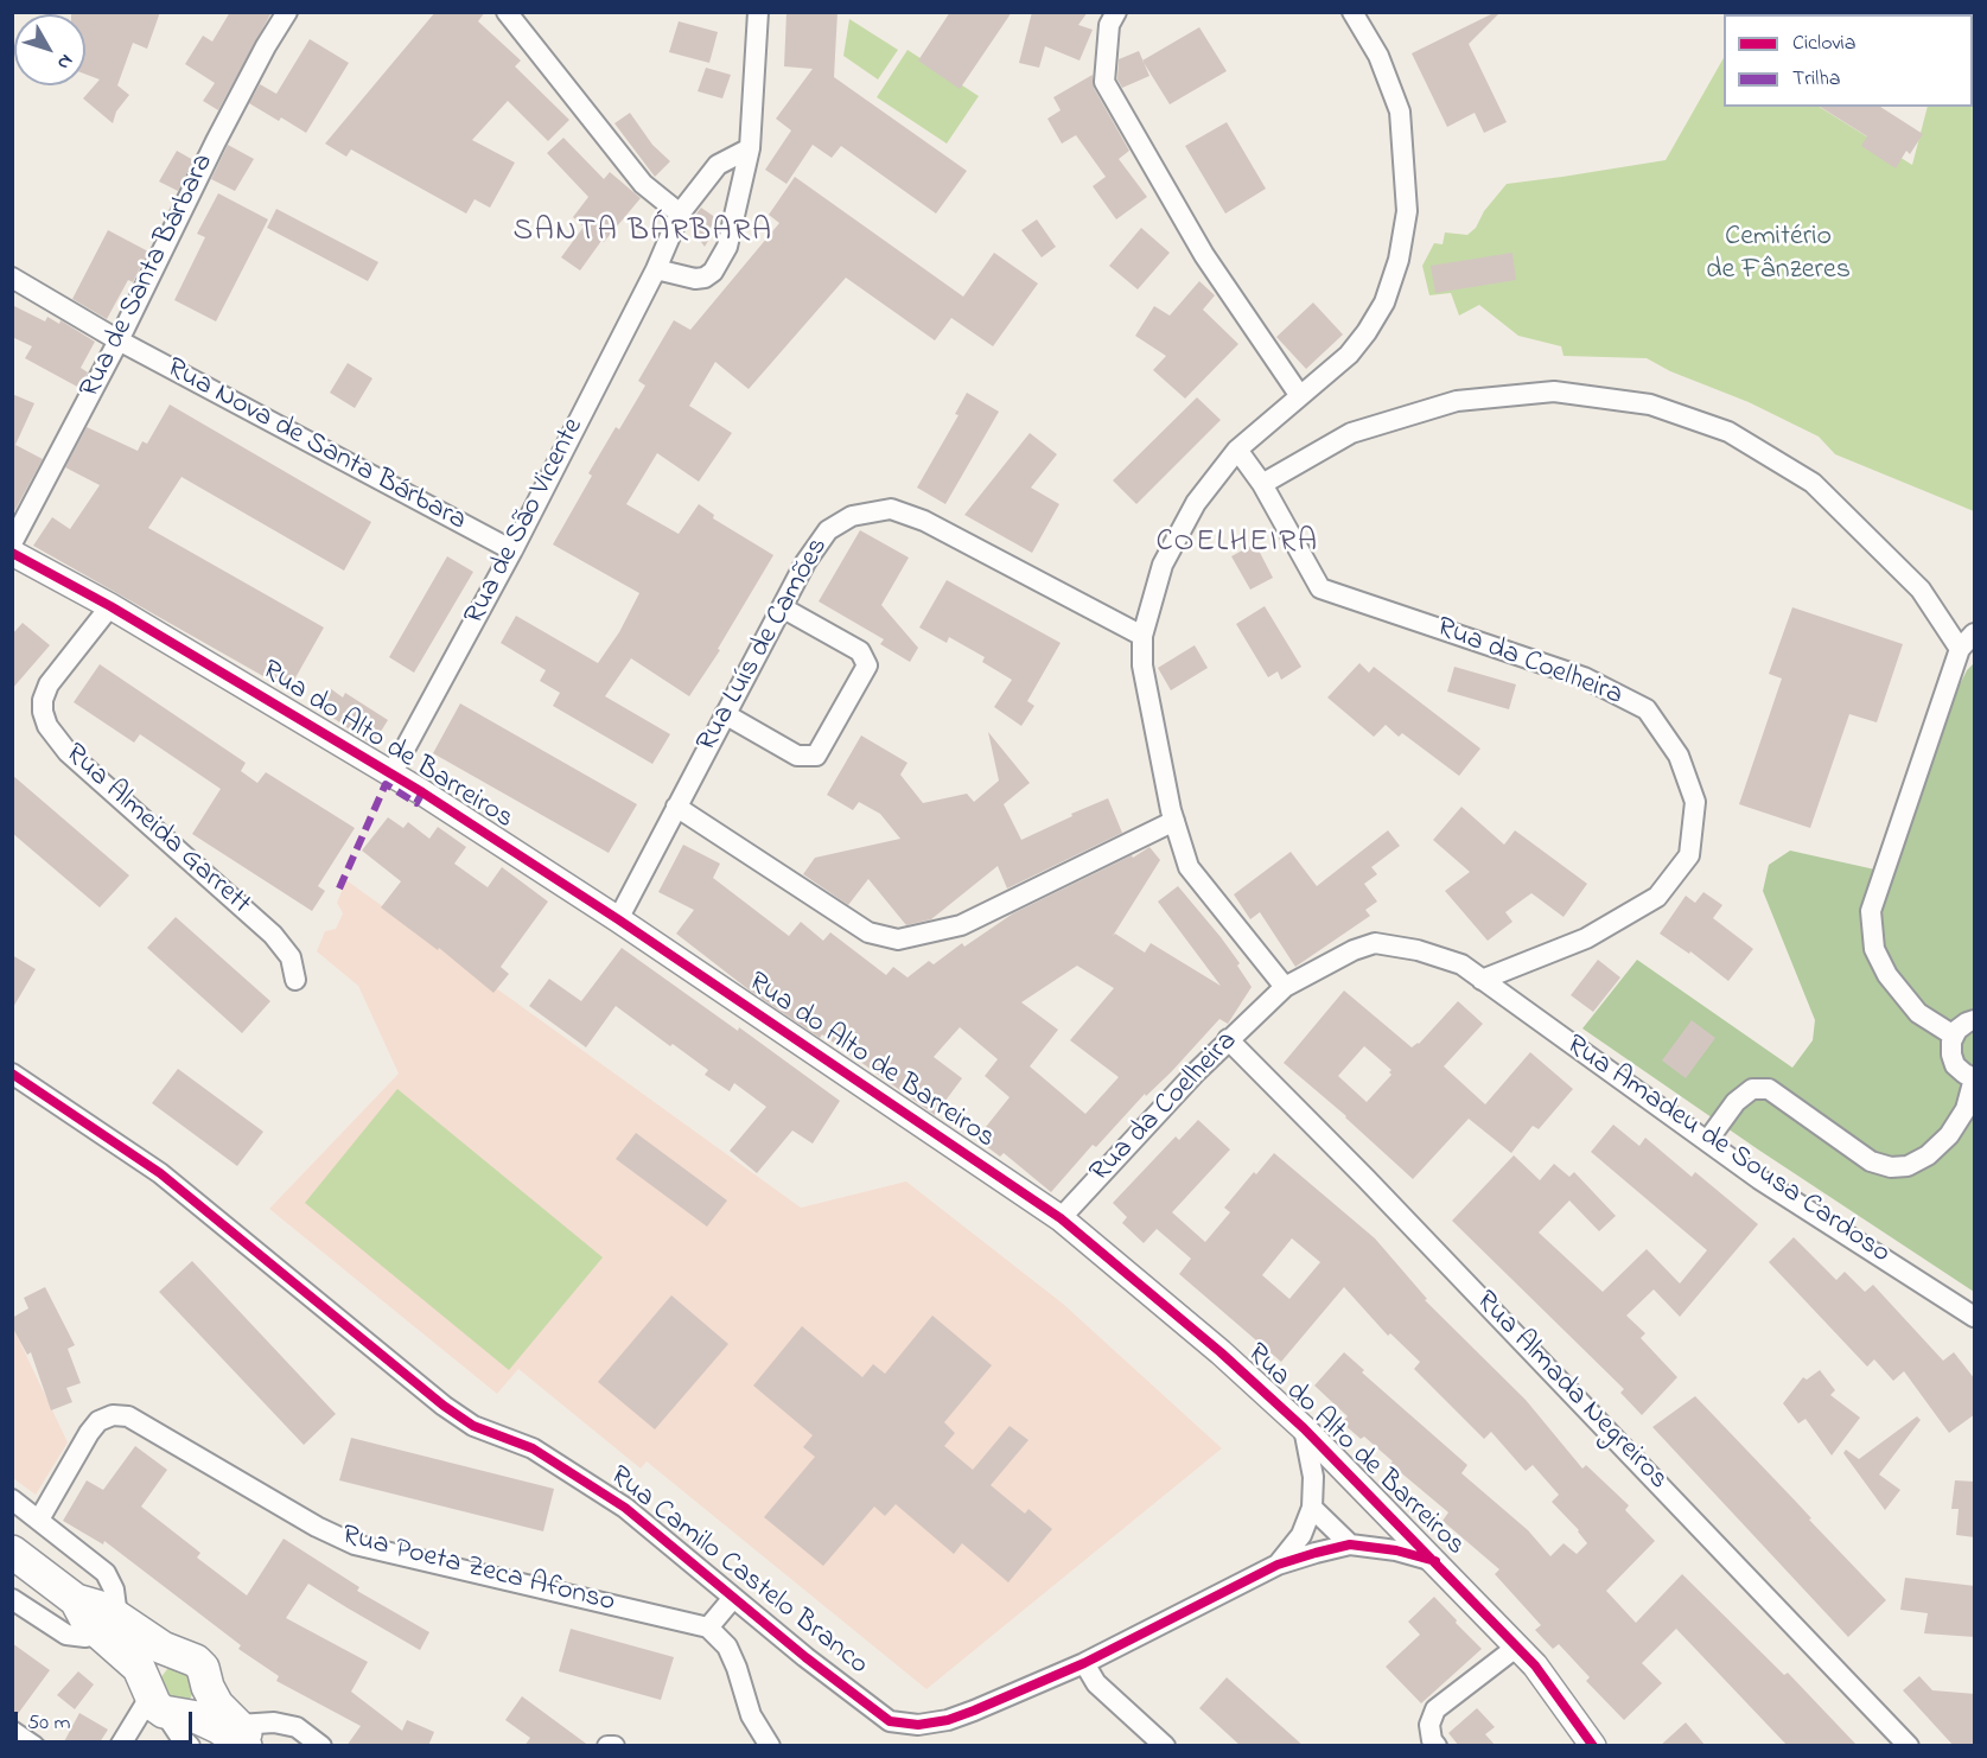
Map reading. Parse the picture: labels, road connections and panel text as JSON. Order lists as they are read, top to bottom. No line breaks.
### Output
{"streets":{"street":["Rua de Santa Bárbara","Rua Nova de Santa Bárbara","Rua de São Vicente","Rua Luís de Camões","Rua da Coelheira","Rua do Alto de Barreiros","Rua Almeida Garrett","Rua Amadeu de Sousa Cardoso","Rua Almada Negreiros","Rua Poeta Zeca Afonso","Rua Camilo Castelo Branco"]},"crossings":[["Rua de Santa Bárbara","Rua Nova de Santa Bárbara"],["Rua Nova de Santa Bárbara","Rua de São Vicente"],["Rua de São Vicente","Rua do Alto de Barreiros"],["Rua Luís de Camões","Rua do Alto de Barreiros"],["Rua da Coelheira","Rua do Alto de Barreiros"],["Rua da Coelheira","Rua Amadeu de Sousa Cardoso"],["Rua da Coelheira","Rua Almada Negreiros"],["Rua do Alto de Barreiros","Rua Almeida Garrett"],["Rua do Alto de Barreiros","Rua Camilo Castelo Branco"]],"districts":["SANTA BÁRBARA","COELHEIRA"],"parks":["Cemitério de Fânzeres"],"legend":["Ciclovia","Trilha"],"scale_bar":"50 m","north":"bottom right"}
